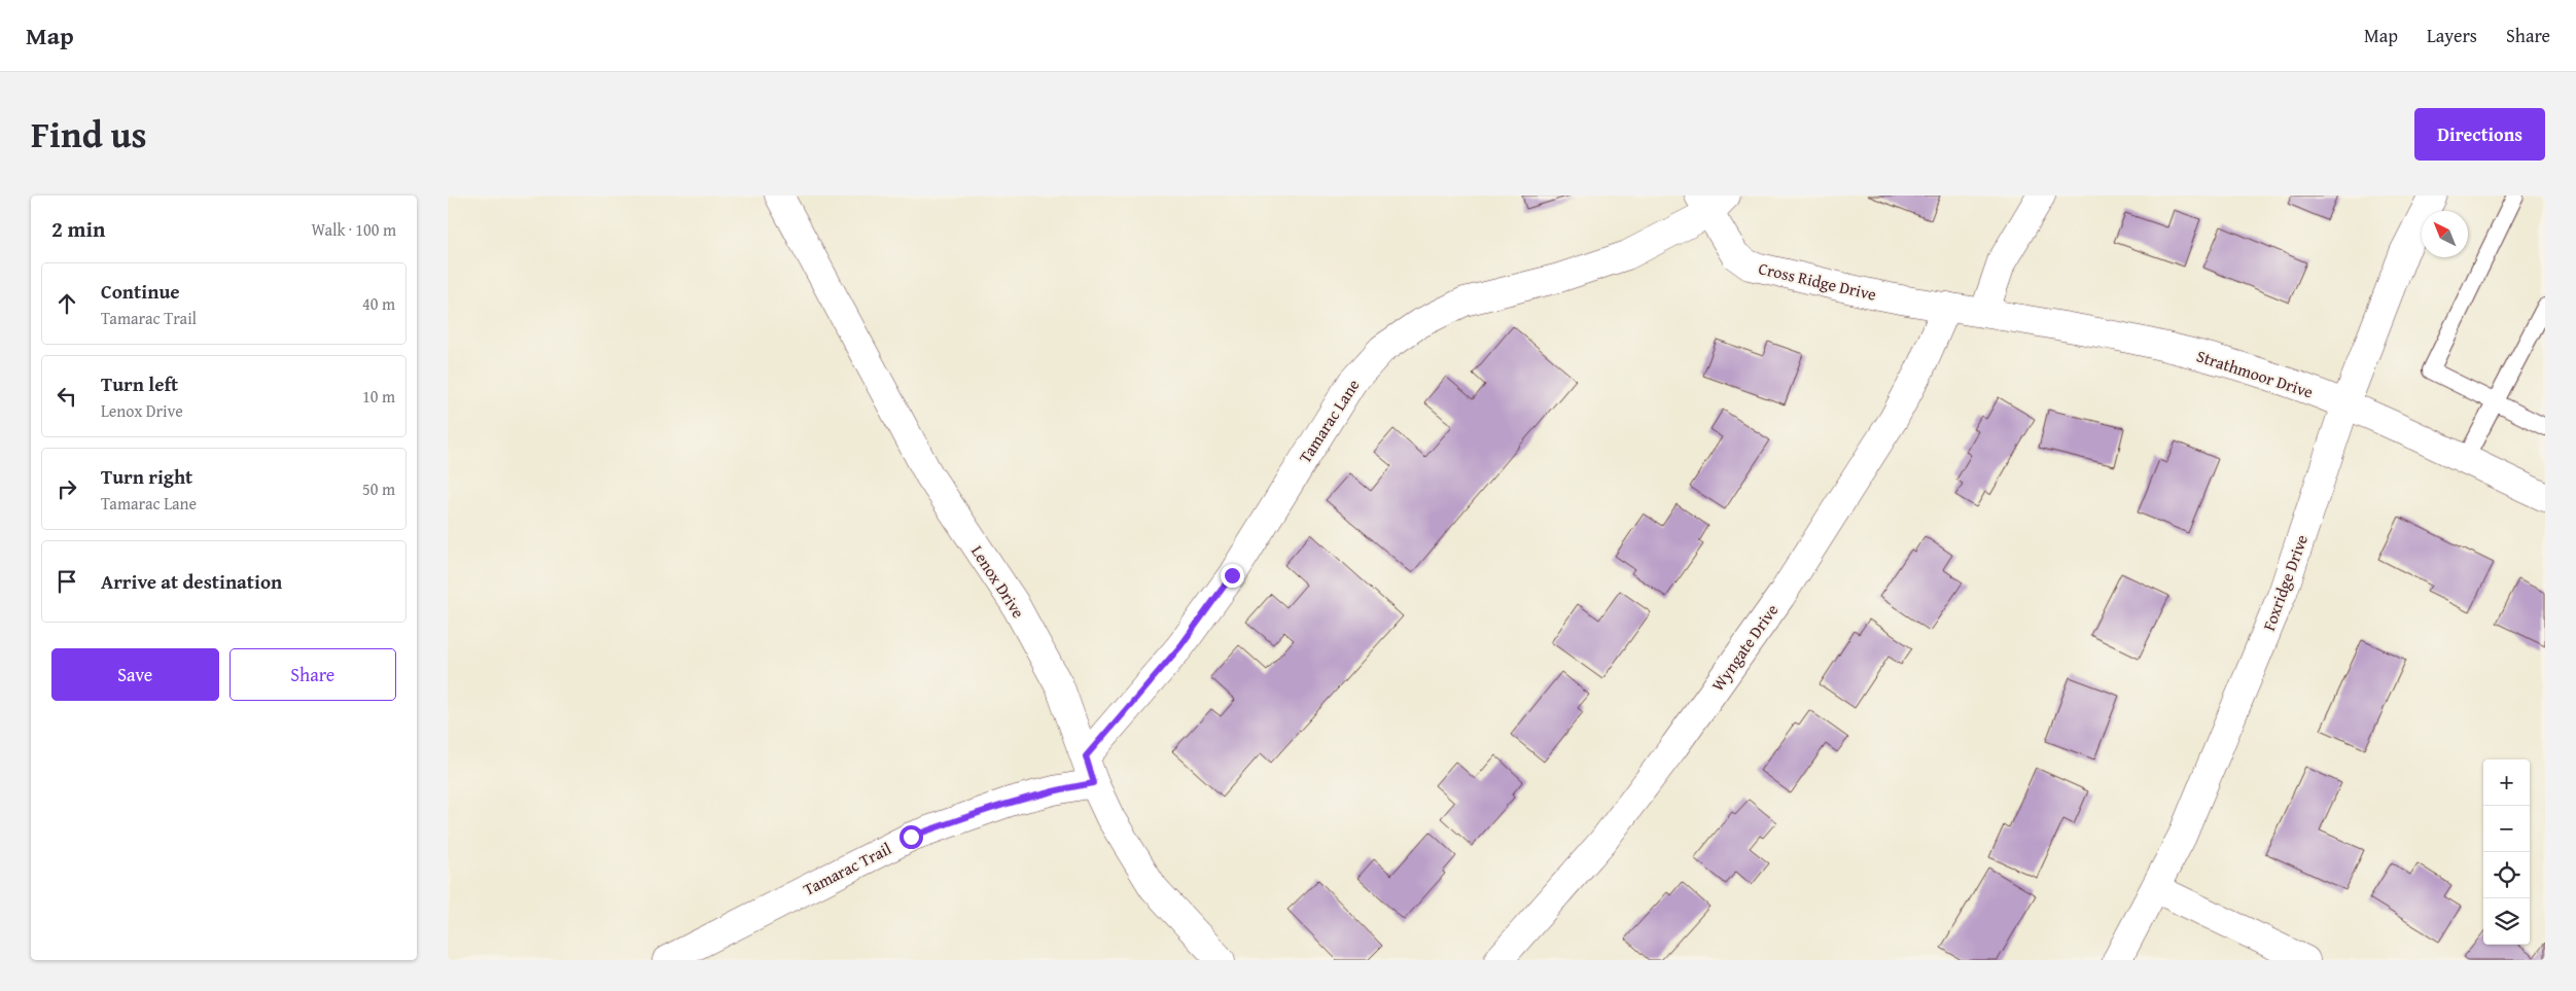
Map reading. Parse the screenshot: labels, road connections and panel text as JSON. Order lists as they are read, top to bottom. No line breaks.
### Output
{"streets":{"street":["Cross Ridge Drive","Strathmoor Drive","Tamarac Lane","Lenox Drive","Foxridge Drive","Wyngate Drive","Tamarac Trail"]},"crossings":[["Cross Ridge Drive","Strathmoor Drive"],["Cross Ridge Drive","Tamarac Lane"],["Cross Ridge Drive","Wyngate Drive"],["Strathmoor Drive","Foxridge Drive"],["Strathmoor Drive","Wyngate Drive"],["Tamarac Lane","Lenox Drive"],["Lenox Drive","Tamarac Trail"]],"north":"top left","page":{"header":"Map","nav":["Map","Layers","Share"],"title":"Find us","buttons":["Directions",["Save","Share"]],"heading":["2 min","Walk · 100 m"],"list":[["Continue","Tamarac Trail","40 m"],["Turn left","Lenox Drive","10 m"],["Turn right","Tamarac Lane","50 m"],"Arrive at destination"],"map_buttons":["+","−"]}}
